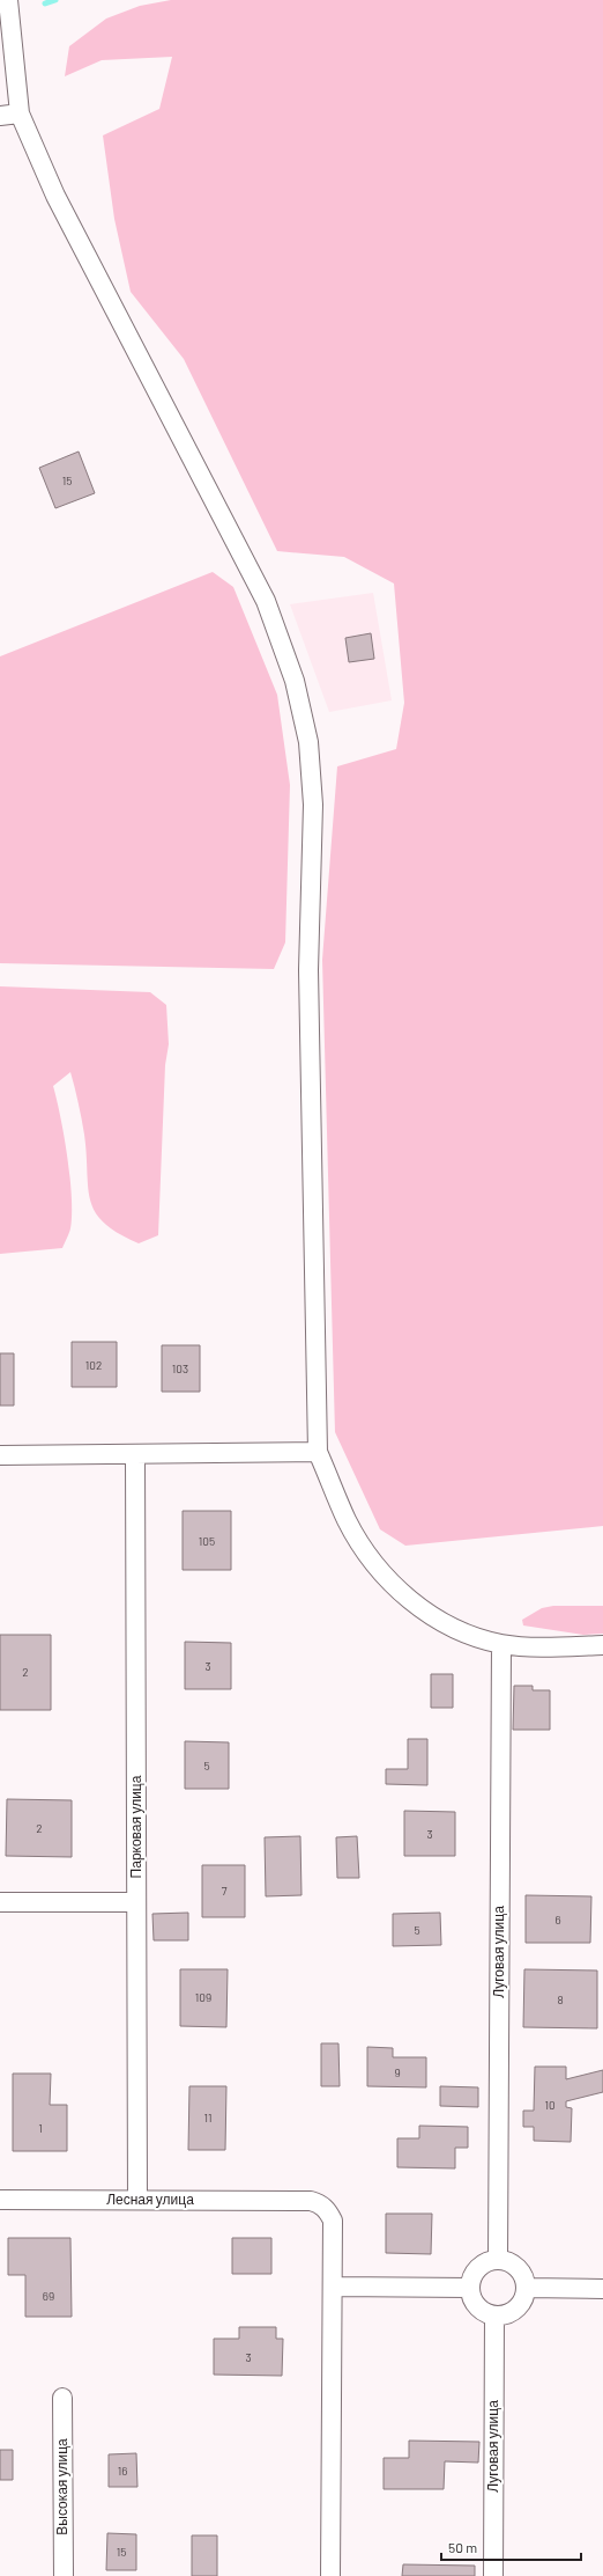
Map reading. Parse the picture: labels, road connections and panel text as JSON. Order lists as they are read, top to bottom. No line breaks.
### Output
{"streets":{"street":["Парковая улица","Луговая улица","Лесная улица","Высокая улица"]},"crossings":[["Парковая улица","Лесная улица"]],"house_numbers":["15","102","103","105","3","2","5","2","3","7","6","5","109","8","9","10","11","1","69","3","16","15"],"scale_bar":"50 m"}
